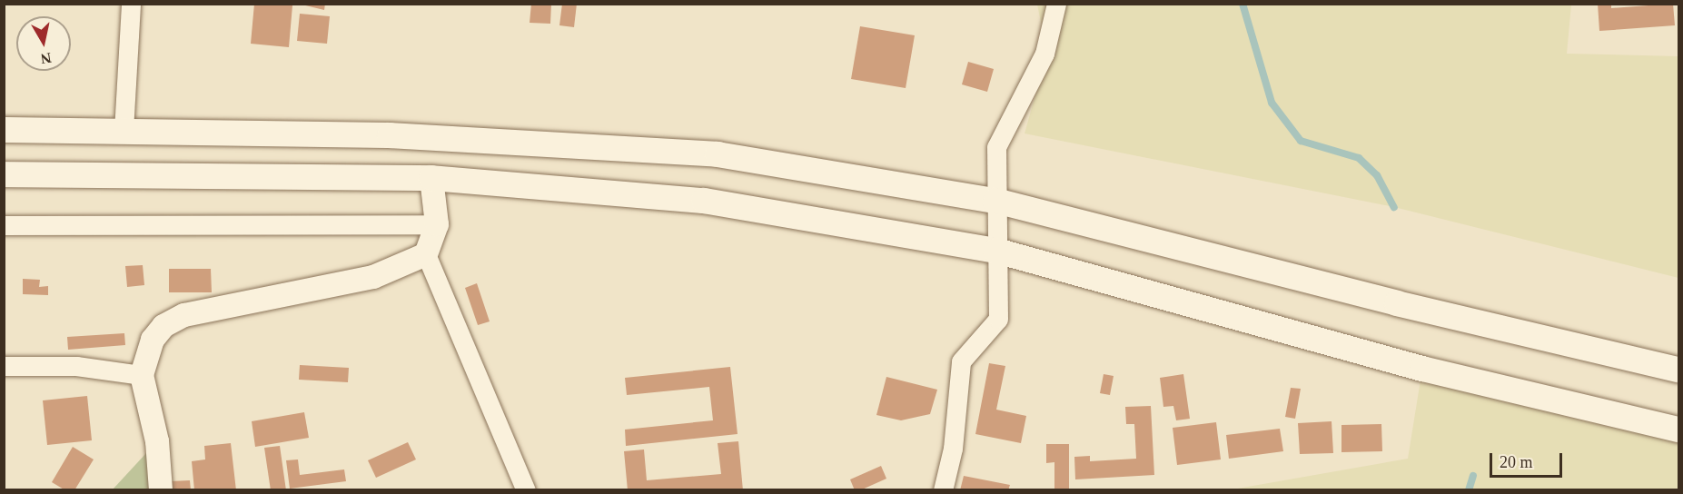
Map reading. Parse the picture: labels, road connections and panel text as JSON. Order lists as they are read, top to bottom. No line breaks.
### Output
{"scale_bar":"20 m","north":"bottom"}
